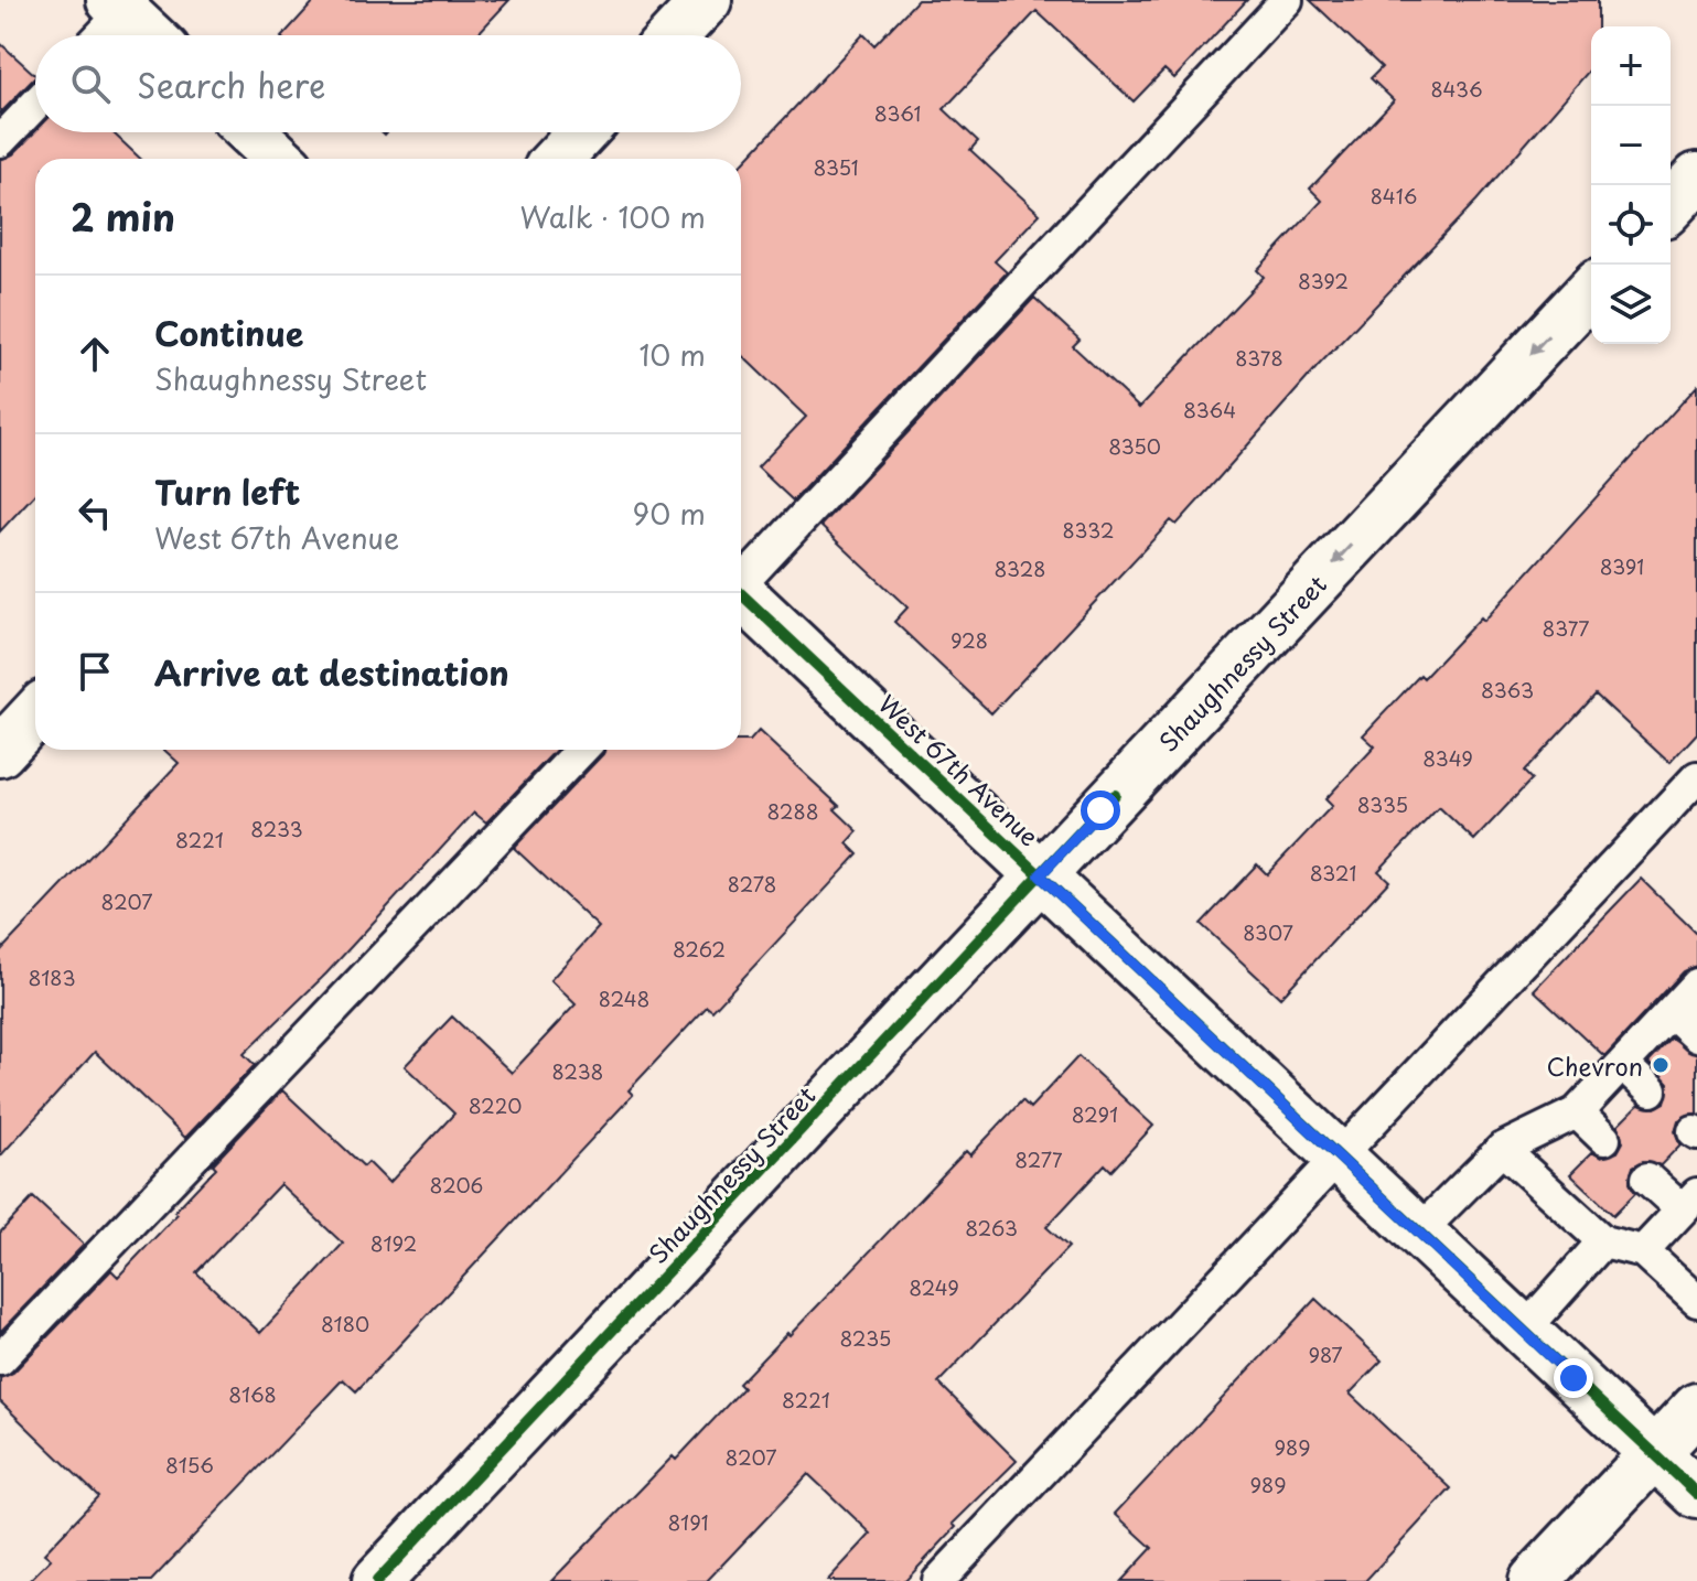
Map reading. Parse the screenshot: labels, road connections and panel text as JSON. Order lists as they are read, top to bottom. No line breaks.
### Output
{"streets":{"street":["Shaughnessy Street","West 67th Avenue"]},"crossings":[["Shaughnessy Street","West 67th Avenue"]],"one_way":["Shaughnessy Street"],"places":["Chevron"],"house_numbers":["8436","8361","8351","8416","8392","8378","8364","8350","8332","8391","8328","8377","928","8363","8349","8335","8288","8233","8221","8321","8278","8207","8307","8262","8183","8248","8238","8220","8291","8277","8206","8263","8192","8249","8180","8235","987","8168","8221","989","8207","8156","989","8191"],"page":{"map_buttons":["+","−"],"search":"Search here","heading":["2 min","Walk · 100 m"],"list":[["Continue","Shaughnessy Street","10 m"],["Turn left","West 67th Avenue","90 m"],"Arrive at destination"]}}
